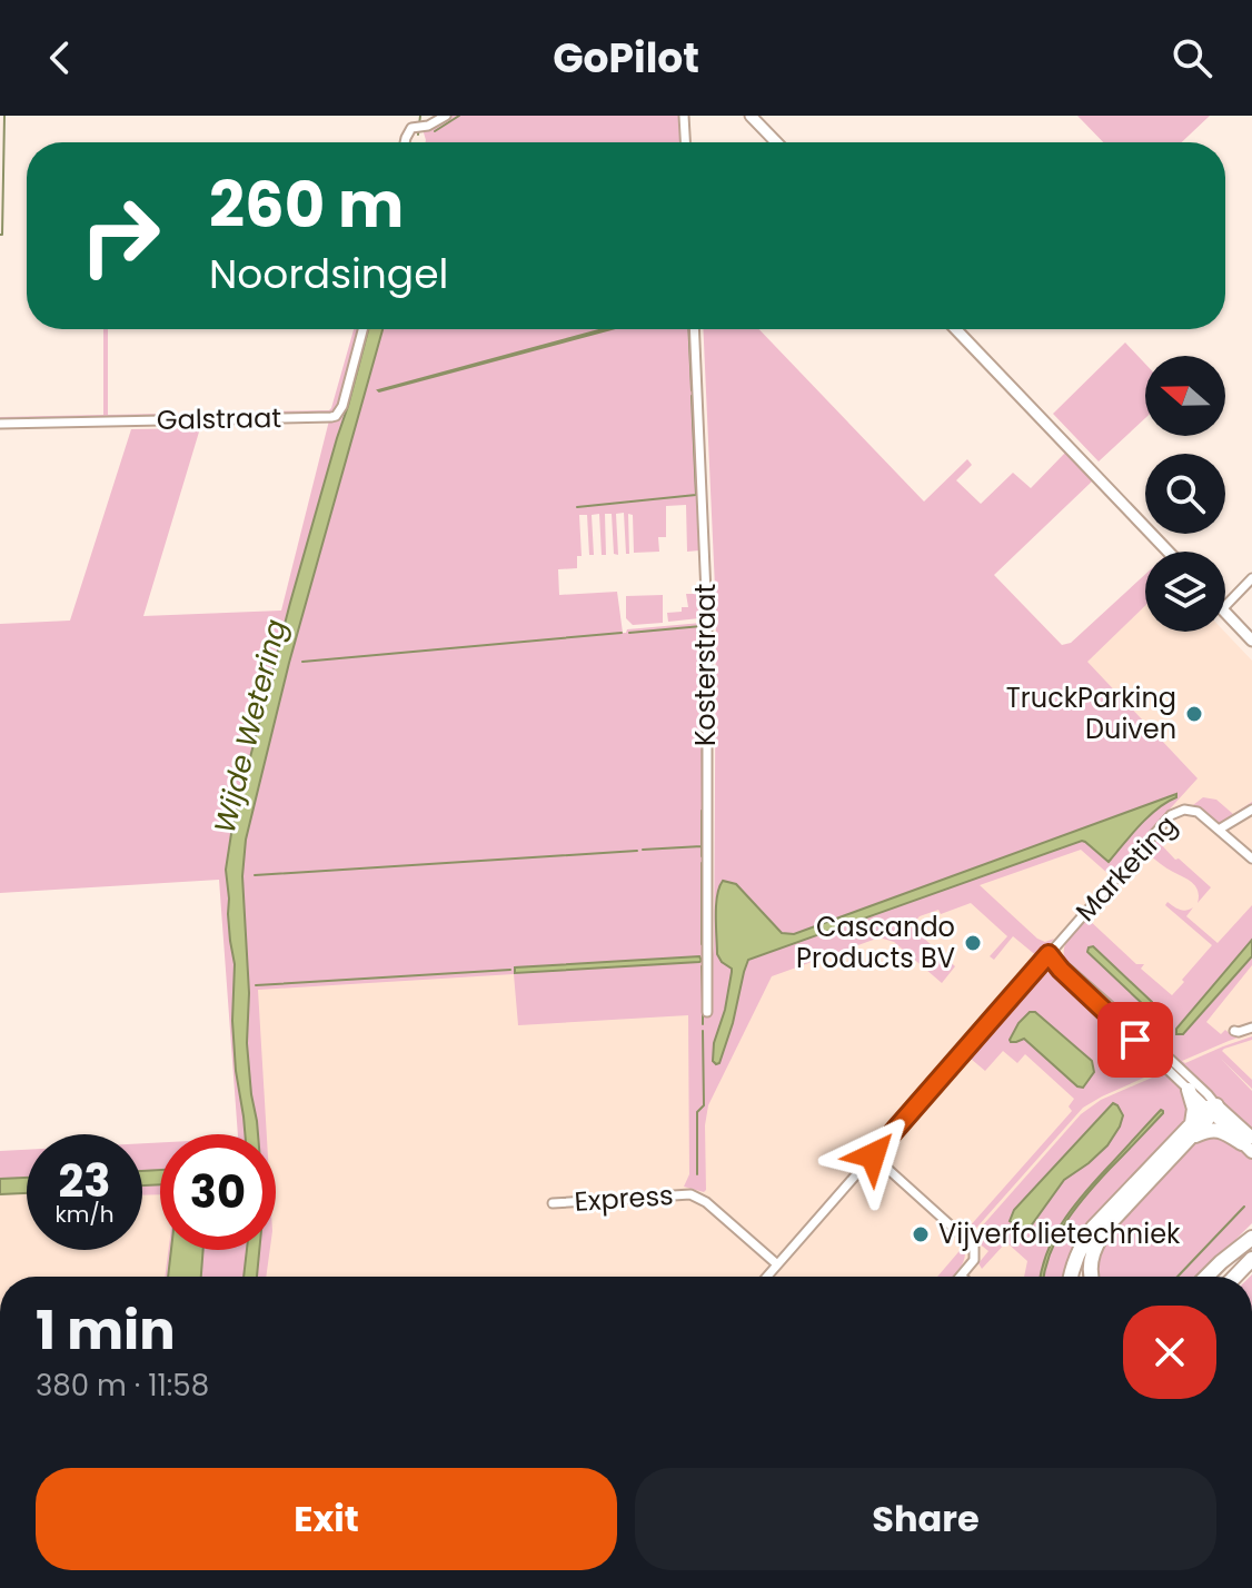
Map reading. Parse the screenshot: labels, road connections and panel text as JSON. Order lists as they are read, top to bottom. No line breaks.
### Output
{"streets":{"street":["Galstraat","Kosterstraat","Marketing","Express"]},"crossings":[["Marketing","Express"]],"water":["Wijde Wetering"],"places":["TruckParking Duiven","Cascando Products BV","Vijverfolietechniek"],"north":"left","page":{"header":"GoPilot","turn":["260 m","Noordsingel"],"speed":"23 km/h","limit":"30","heading":["1 min","380 m · 11:58"],"buttons":["Exit","Share"]}}
